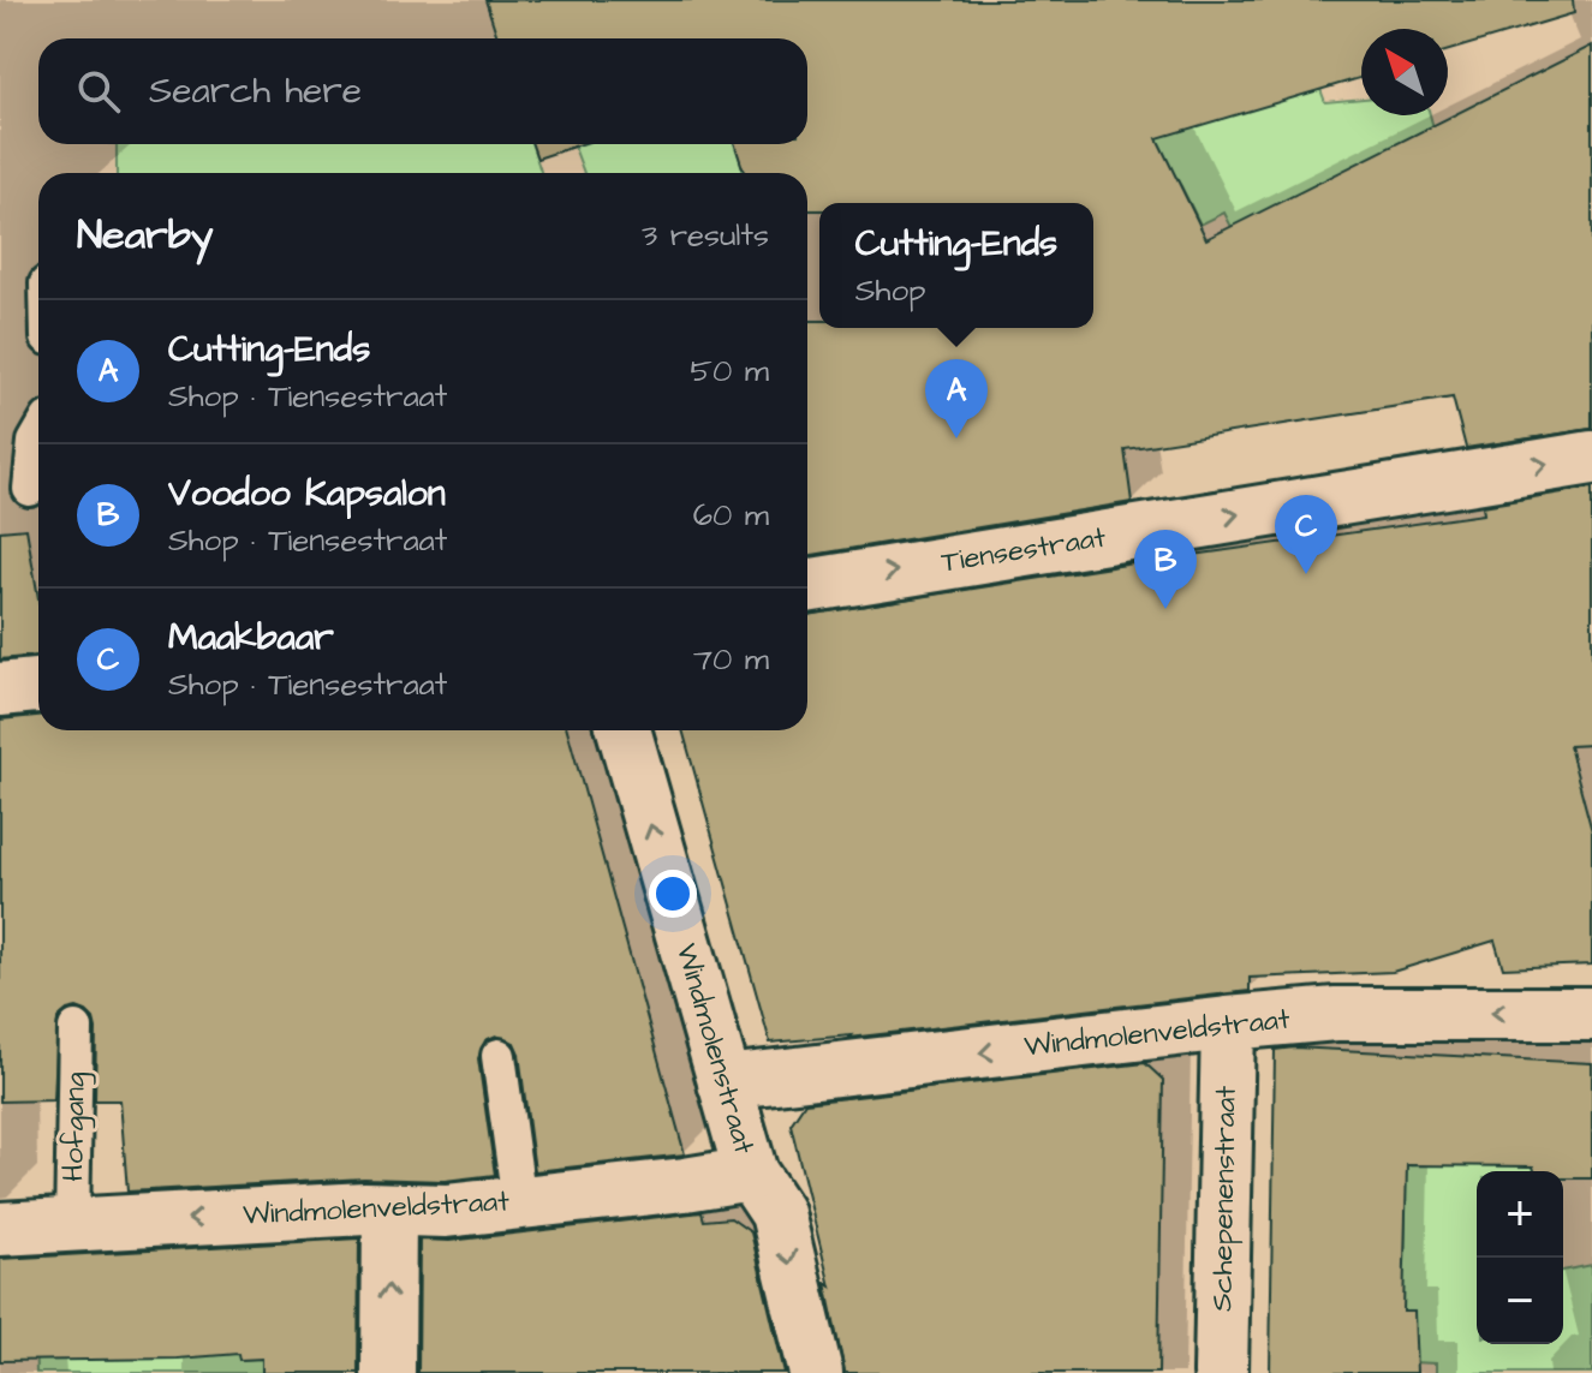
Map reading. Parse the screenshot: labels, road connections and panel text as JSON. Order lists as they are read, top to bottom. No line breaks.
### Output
{"streets":{"street":["Tiensestraat","Windmolenveldstraat","Windmolenstraat","Schepenenstraat"],"lane":["Hofgang"]},"crossings":[["Windmolenveldstraat","Windmolenstraat"],["Windmolenveldstraat","Hofgang"],["Windmolenveldstraat","Schepenenstraat"]],"one_way":["Tiensestraat","Windmolenveldstraat"],"north":"top left","page":{"search":"Search here","heading":["Nearby","3 results"],"popup":["Cutting-Ends","Shop"],"list":[{"mark":"A","name":"Cutting-Ends","note":"Shop · Tiensestraat","value":"50 m"},{"mark":"B","name":"Voodoo Kapsalon","note":"Shop · Tiensestraat","value":"60 m"},{"mark":"C","name":"Maakbaar","note":"Shop · Tiensestraat","value":"70 m"}],"pins":["A","C","B"],"map_buttons":["+","−"]}}
